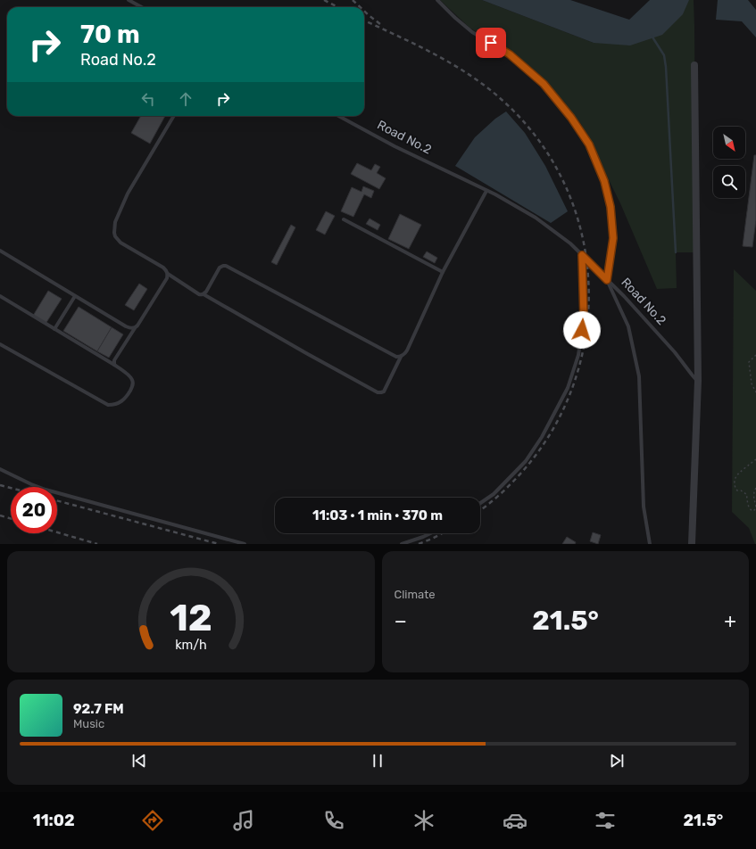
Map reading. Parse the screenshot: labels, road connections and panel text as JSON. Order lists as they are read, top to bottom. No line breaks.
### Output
{"streets":{"lane":["Road No.2"]},"north":"bottom right","page":{"turn":["70 m","Road No.2"],"limit":"20","trip":"11:03 · 1 min · 370 m","tile":"Climate","heat":["−","21.5°","+"],"song":["92.7 FM","Music"],"tabs":["11:02","21.5°"],"gauge":["12","km/h"]}}
